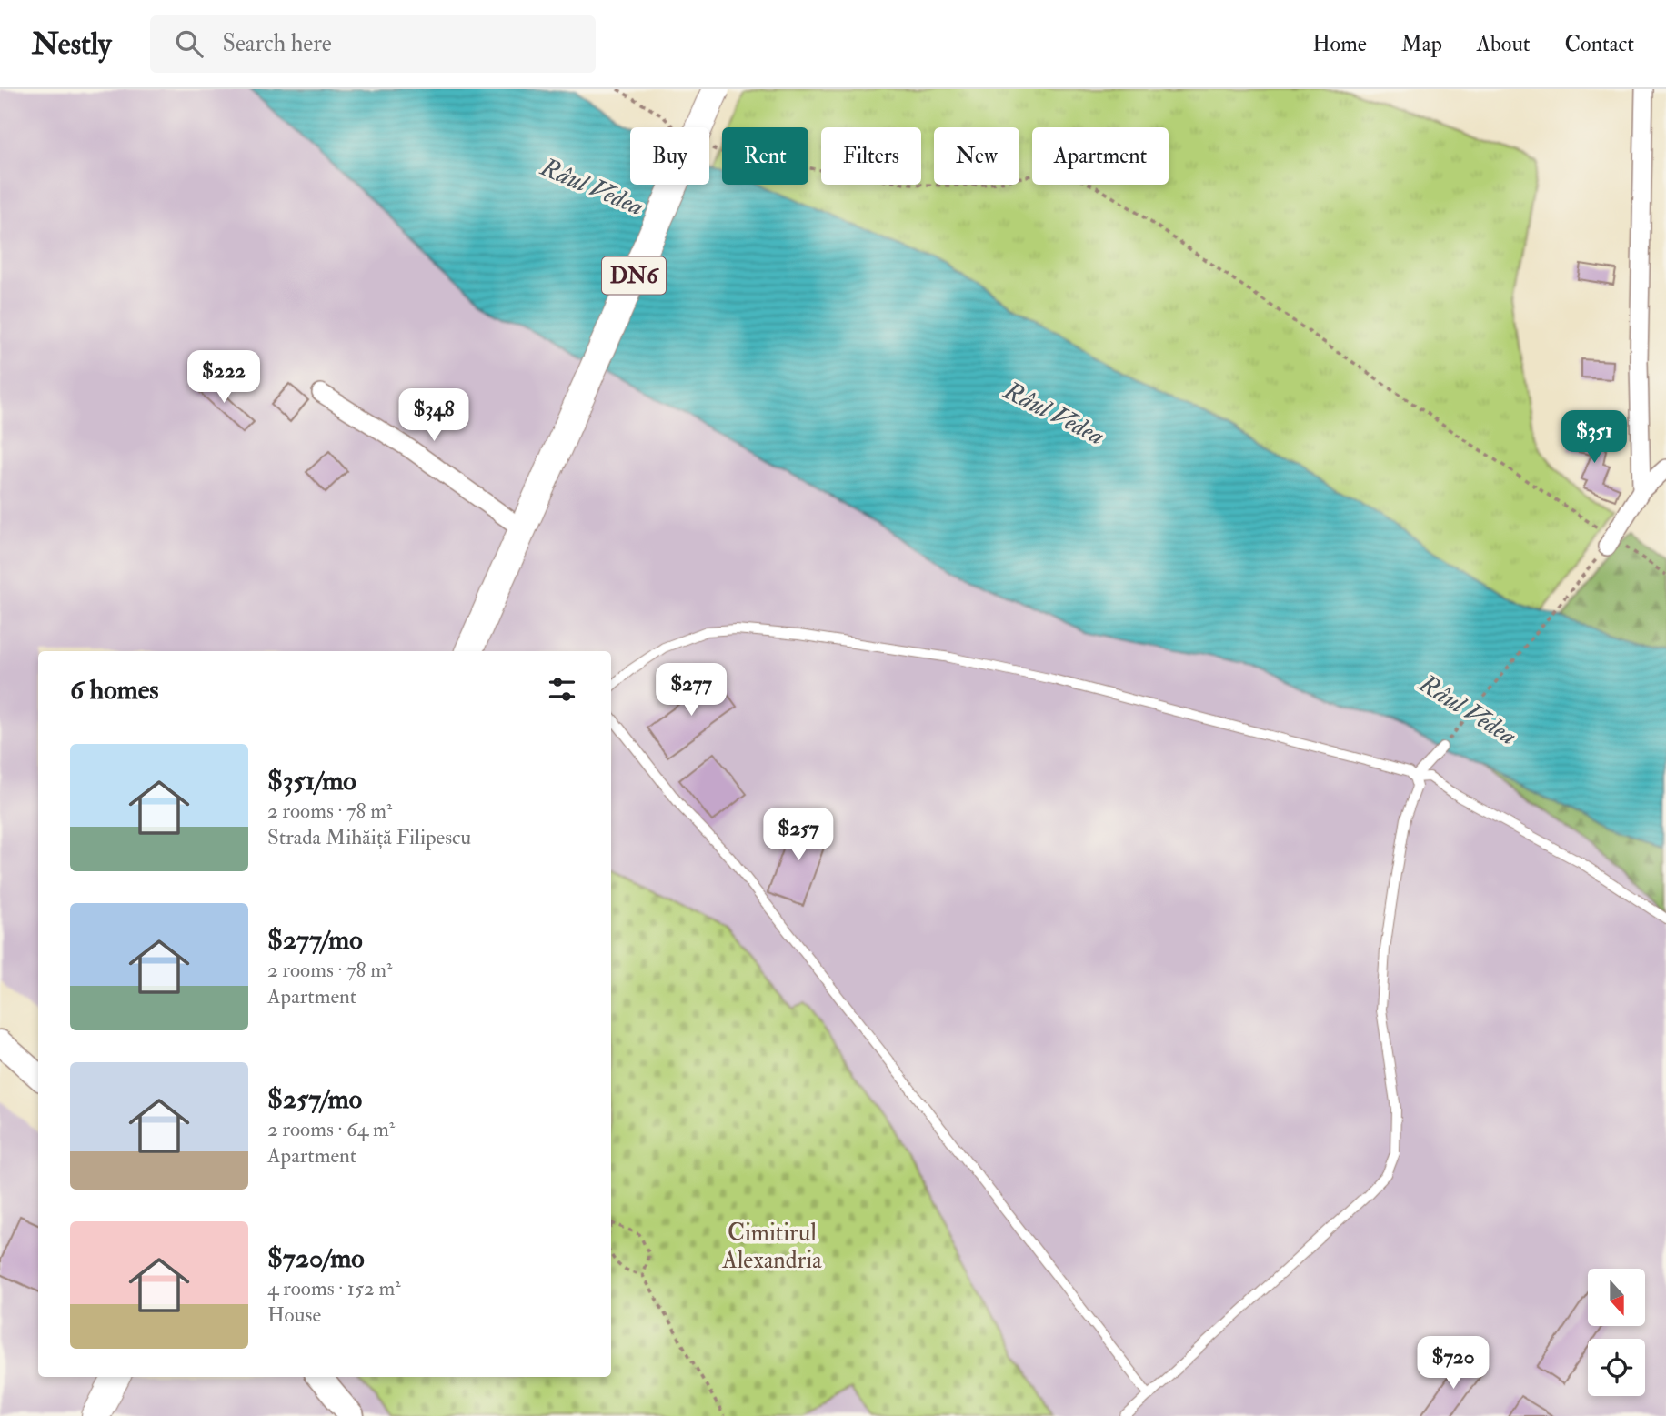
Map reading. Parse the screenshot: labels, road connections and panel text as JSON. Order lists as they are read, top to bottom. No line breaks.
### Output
{"streets":{"main road":["DN6"]},"water":["Râul Vedea"],"parks":["Cimitirul Alexandria"],"north":"bottom","page":{"header":"Nestly","search":"Search here","nav":["Home","Map","About","Contact"],"chip":["Buy","Rent","Filters","New","Apartment"],"price":["$222","$348","$351","$277","$257","$720"],"heading":"6 homes","list":[{"name":"$351/mo","note":"2 rooms · 78 m² · Strada Mihăiță Filipescu"},{"name":"$277/mo","note":"2 rooms · 78 m² · Apartment"},{"name":"$257/mo","note":"2 rooms · 64 m² · Apartment"},{"name":"$720/mo","note":"4 rooms · 152 m² · House"}]}}
